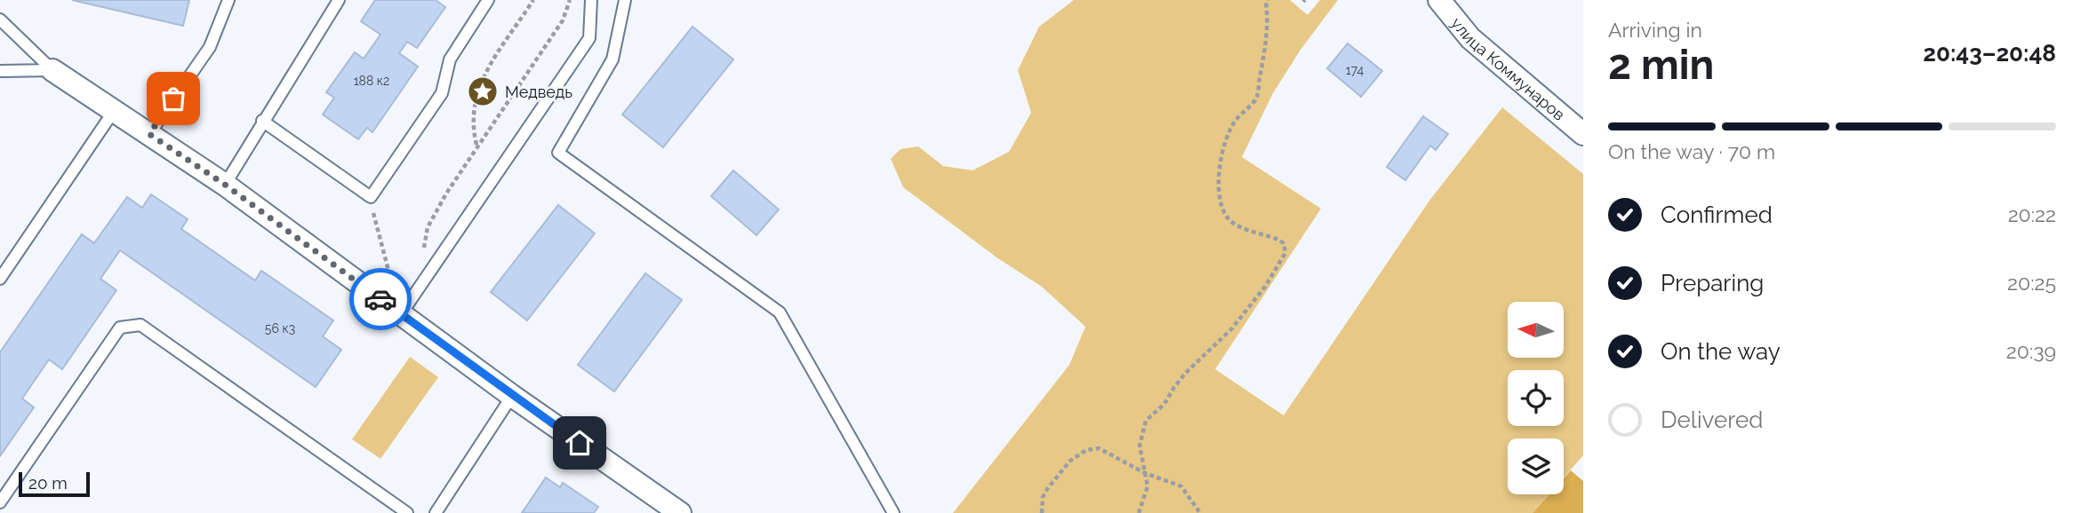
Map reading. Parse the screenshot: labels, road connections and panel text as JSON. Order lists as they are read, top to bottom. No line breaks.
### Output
{"streets":{"street":["улица Коммунаров"]},"places":{"place":["Медведь"]},"house_numbers":["174","188 к2","56 к3"],"scale_bar":"20 m","north":"left","page":{"heading":["2 min","Arriving in","20:43–20:48"],"bar":"On the way · 70 m","list":[["Confirmed","20:22"],["Preparing","20:25"],["On the way","20:39"],"Delivered"],"scale":"20 m"}}
